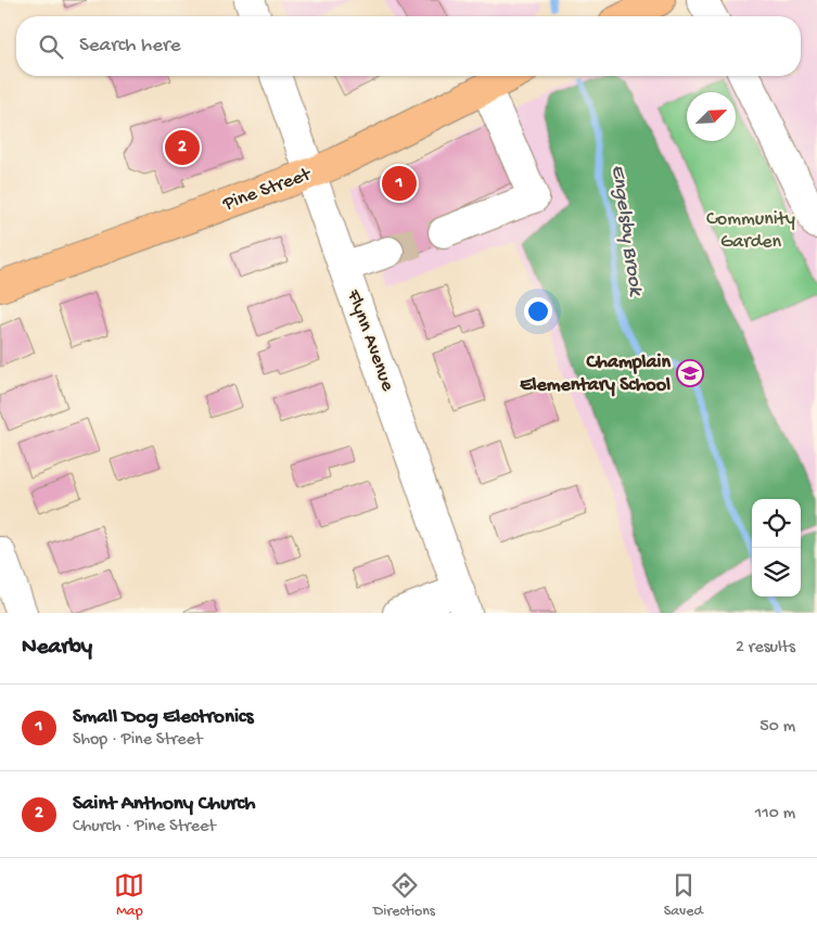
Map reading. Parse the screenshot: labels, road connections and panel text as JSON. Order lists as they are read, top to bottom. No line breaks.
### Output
{"streets":{"main road":["Pine Street"],"street":["Flynn Avenue"]},"crossings":[["Pine Street","Flynn Avenue"]],"water":["Engelsby Brook"],"parks":["Community Garden"],"places":{"school or university":["Champlain Elementary School"]},"north":"top right","page":{"search":"Search here","pins":["2","1"],"heading":["Nearby","2 results"],"list":[{"mark":"1","name":"Small Dog Electronics","note":"Shop · Pine Street","value":"50 m"},{"mark":"2","name":"Saint Anthony Church","note":"Church · Pine Street","value":"110 m"}],"nav":["Map","Directions","Saved"]}}
